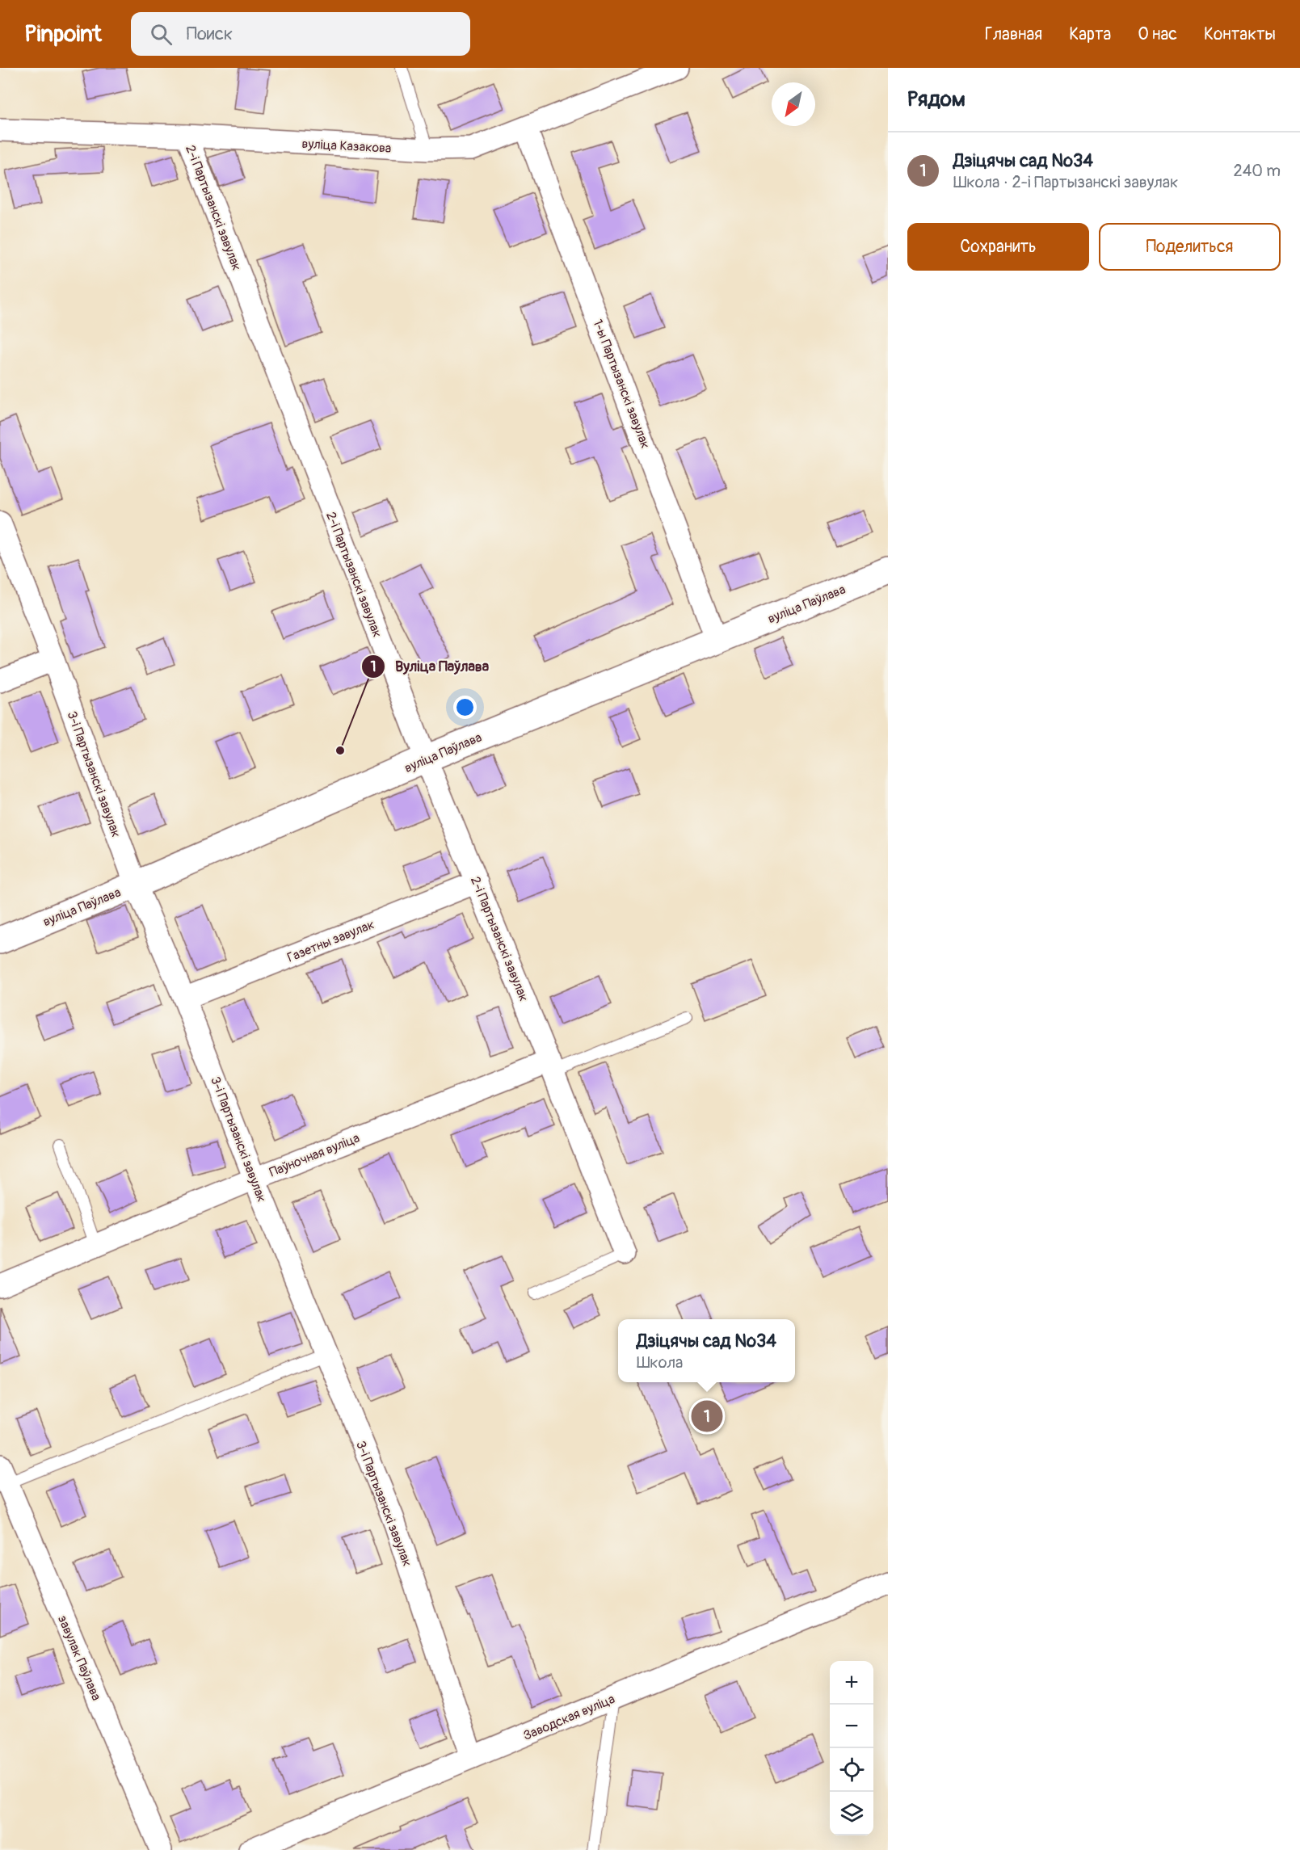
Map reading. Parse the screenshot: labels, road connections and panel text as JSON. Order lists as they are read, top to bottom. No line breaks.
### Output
{"streets":{"street":["вуліца Казакова","2-і Партызанскі завулак","1-ы Партызанскі завулак","вуліца Паўлава","3-і Партызанскі завулак","Газетны завулак","Паўночная вуліца","завулак Паўлава","Заводская вуліца"]},"crossings":[["вуліца Казакова","2-і Партызанскі завулак"],["вуліца Казакова","1-ы Партызанскі завулак"],["2-і Партызанскі завулак","вуліца Паўлава"],["2-і Партызанскі завулак","Газетны завулак"],["2-і Партызанскі завулак","Паўночная вуліца"],["1-ы Партызанскі завулак","вуліца Паўлава"],["вуліца Паўлава","3-і Партызанскі завулак"],["3-і Партызанскі завулак","Газетны завулак"],["3-і Партызанскі завулак","Паўночная вуліца"],["3-і Партызанскі завулак","Заводская вуліца"]],"places":["Вуліца Паўлава"],"north":"bottom left","page":{"header":"Pinpoint","search":"Поиск","nav":["Главная","Карта","О нас","Контакты"],"heading":"Рядом","list":[{"mark":"1","name":"Дзіцячы сад №34","note":"Школа · 2-і Партызанскі завулак","value":"240 m"}],"buttons":["Сохранить","Поделиться"],"popup":["Дзіцячы сад №34","Школа"],"pins":"1","map_buttons":["+","−"]}}
